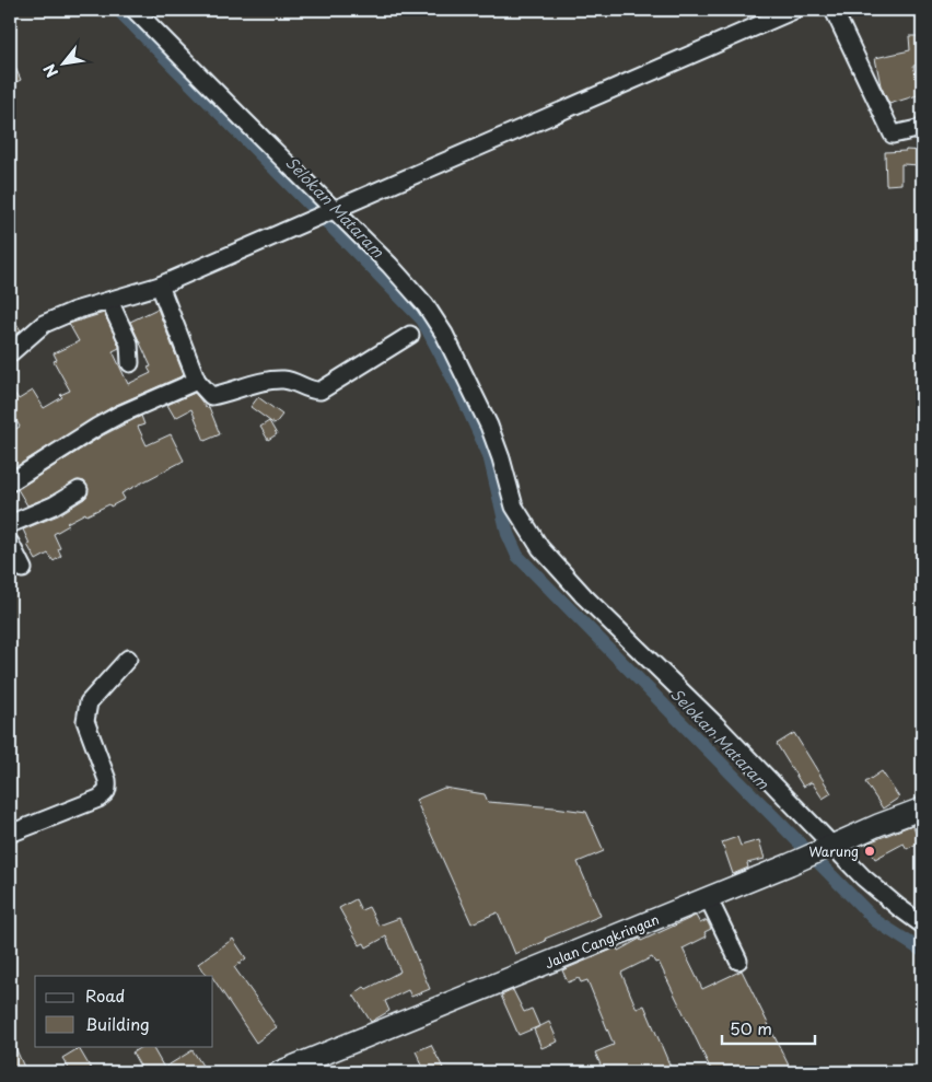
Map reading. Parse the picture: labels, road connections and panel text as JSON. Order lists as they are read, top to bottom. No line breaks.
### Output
{"streets":{"main road":["Jalan Cangkringan"]},"water":["Selokan Mataram"],"places":["Warung"],"legend":["Road","Building"],"scale_bar":"50 m","north":"bottom left"}
